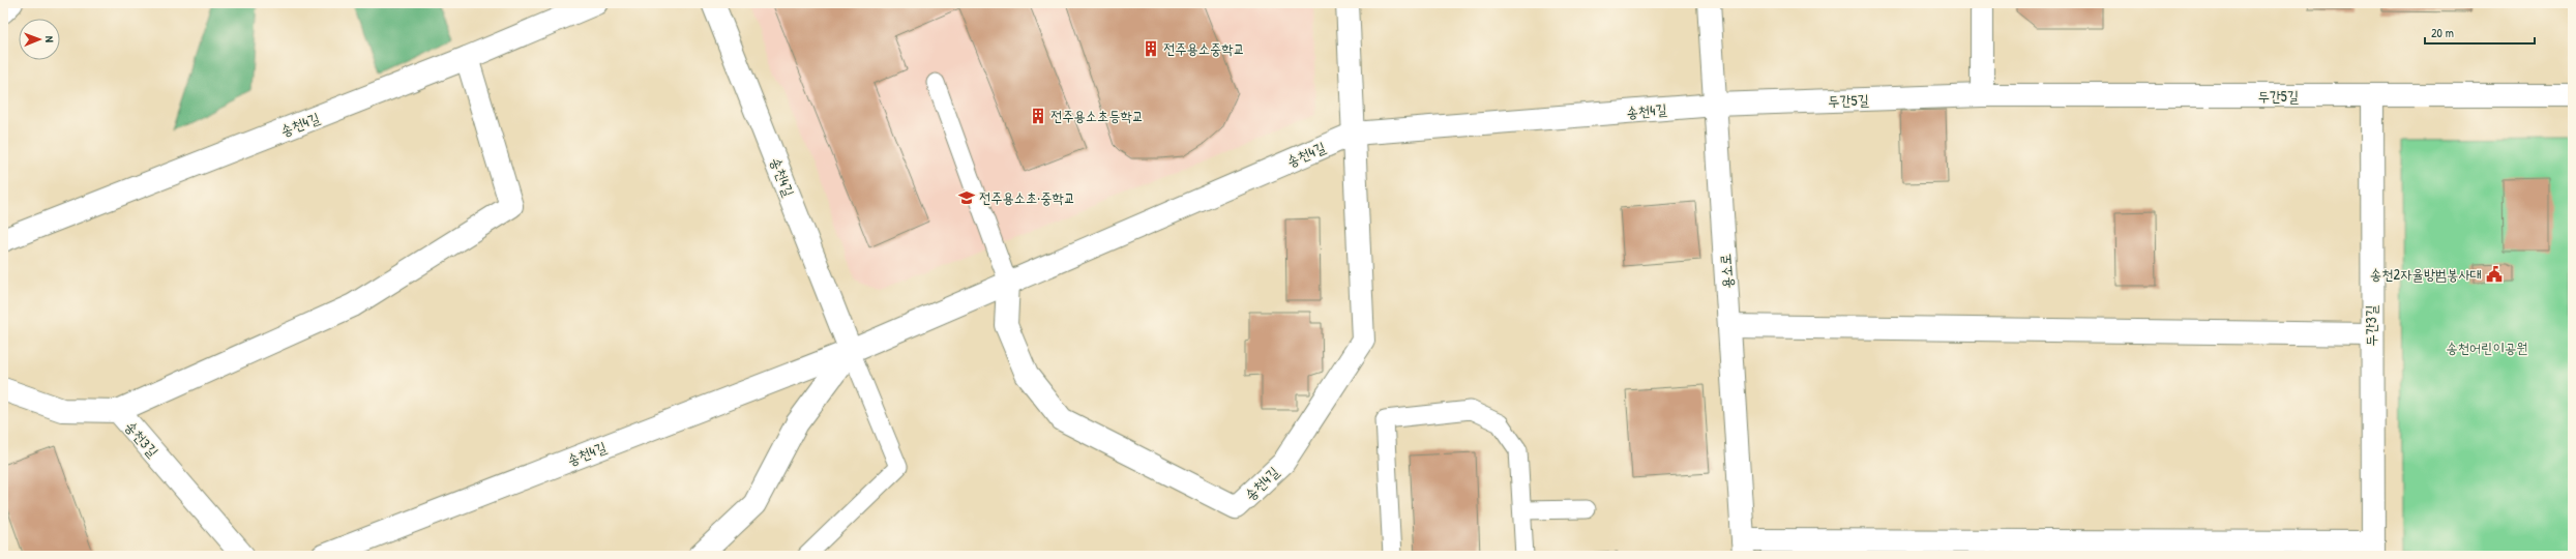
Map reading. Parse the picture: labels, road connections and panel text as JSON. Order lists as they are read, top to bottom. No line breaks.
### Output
{"streets":{"street":["두간5길","송천4길","용소로","두간3길","송천3길"]},"crossings":[["두간5길","송천4길"],["두간5길","용소로"],["두간5길","두간3길"],["송천4길","용소로"],["용소로","두간3길"]],"parks":["송천어린이공원"],"places":{"building":["전주용소중학교","전주용소초등학교"],"school or university":["전주용소초·중학교"],"public building":["송천2자율방범봉사대"]},"scale_bar":"20 m","north":"right"}
